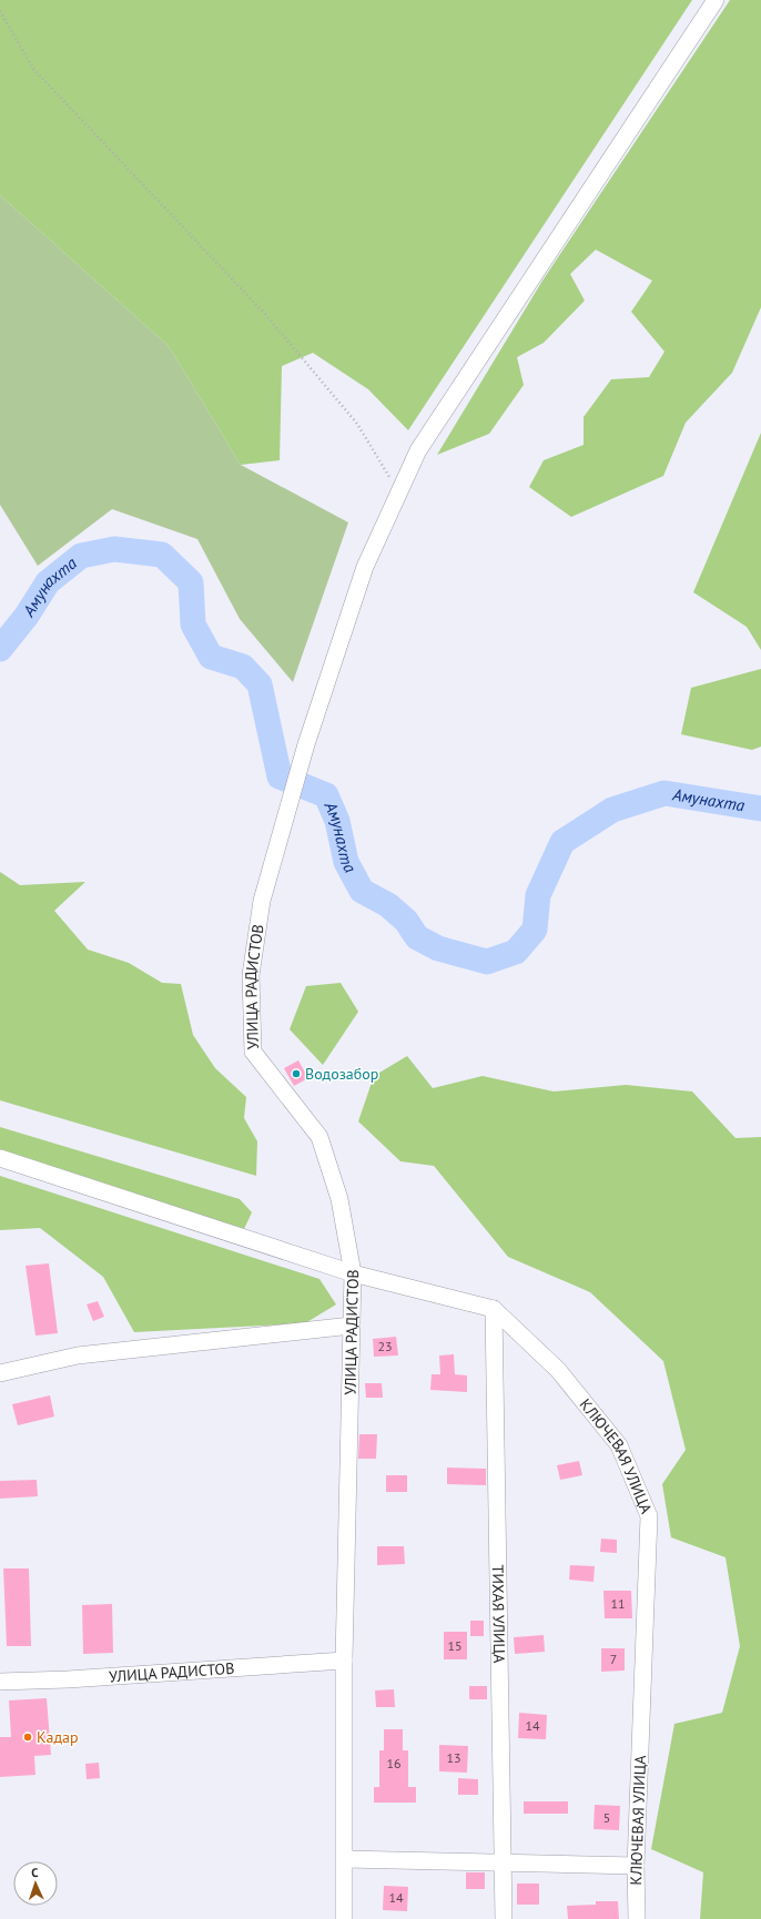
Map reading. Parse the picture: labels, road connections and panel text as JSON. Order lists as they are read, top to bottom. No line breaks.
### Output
{"streets":{"street":["УЛИЦА РАДИСТОВ","КЛЮЧЕВАЯ УЛИЦА","ТИХАЯ УЛИЦА"]},"crossings":[["УЛИЦА РАДИСТОВ","КЛЮЧЕВАЯ УЛИЦА"],["КЛЮЧЕВАЯ УЛИЦА","ТИХАЯ УЛИЦА"]],"water":["Амунахта"],"places":["Водозабор","Кадар"],"house_numbers":["23","11","15","7","14","13","16","5","14"],"north":"top"}
